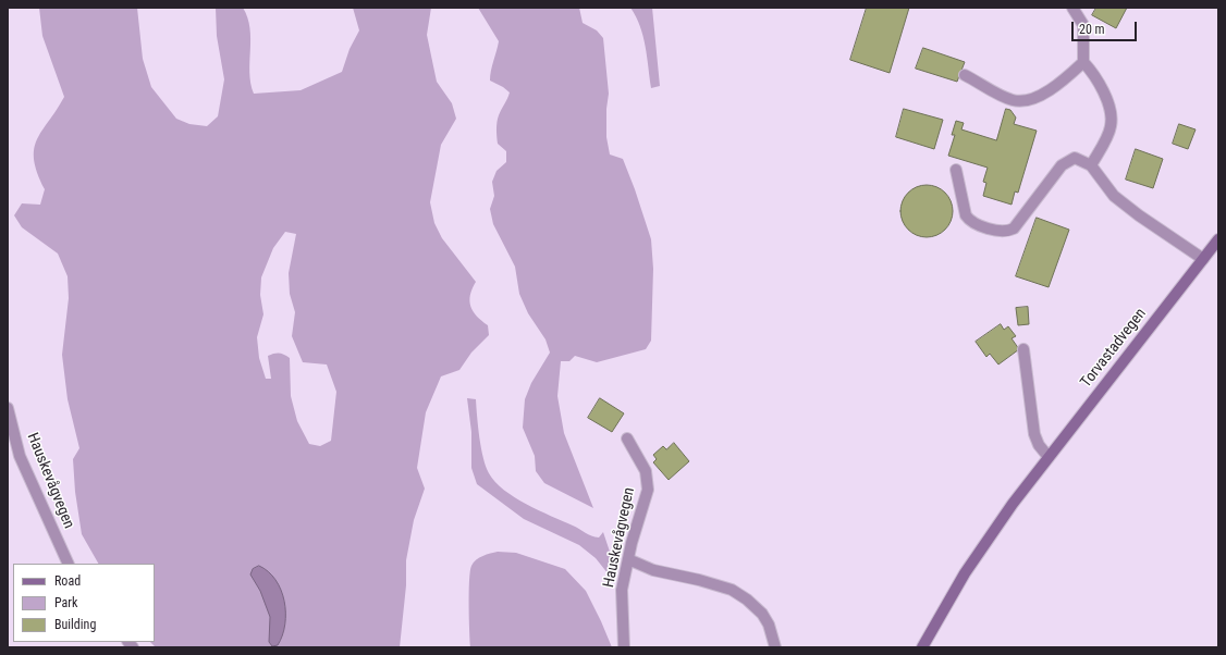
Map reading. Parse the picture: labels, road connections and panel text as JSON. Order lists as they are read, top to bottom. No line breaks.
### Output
{"streets":{"main road":["Torvastadvegen"],"street":["Hauskevågvegen"]},"legend":["Road","Park","Building"],"scale_bar":"20 m"}
